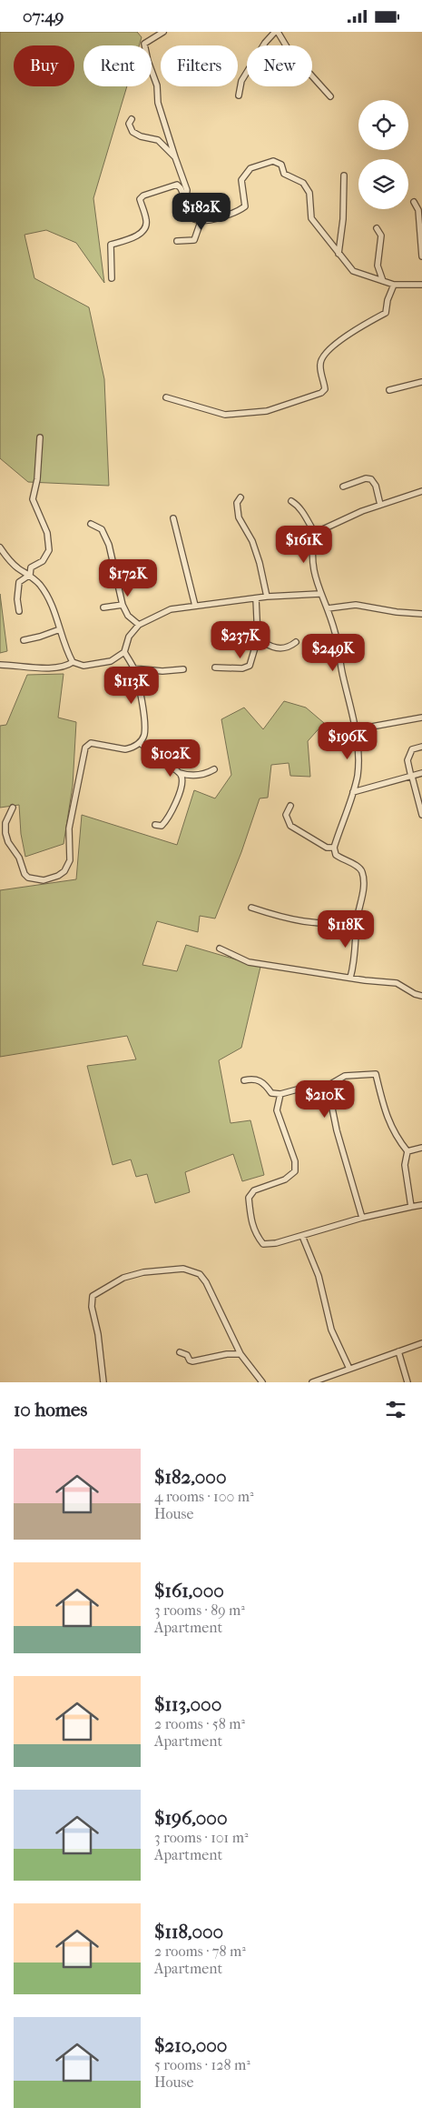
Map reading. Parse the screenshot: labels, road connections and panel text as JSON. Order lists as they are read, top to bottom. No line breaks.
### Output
{"page":{"status":"07:49","chip":["Buy","Rent","Filters","New"],"price":["$182K","$161K","$172K","$237K","$249K","$113K","$196K","$102K","$118K","$210K"],"heading":"10 homes","list":[{"name":"$182,000","note":"4 rooms · 100 m² · House"},{"name":"$161,000","note":"3 rooms · 89 m² · Apartment"},{"name":"$113,000","note":"2 rooms · 58 m² · Apartment"},{"name":"$196,000","note":"3 rooms · 101 m² · Apartment"},{"name":"$118,000","note":"2 rooms · 78 m² · Apartment"},{"name":"$210,000","note":"5 rooms · 128 m² · House"}]}}
